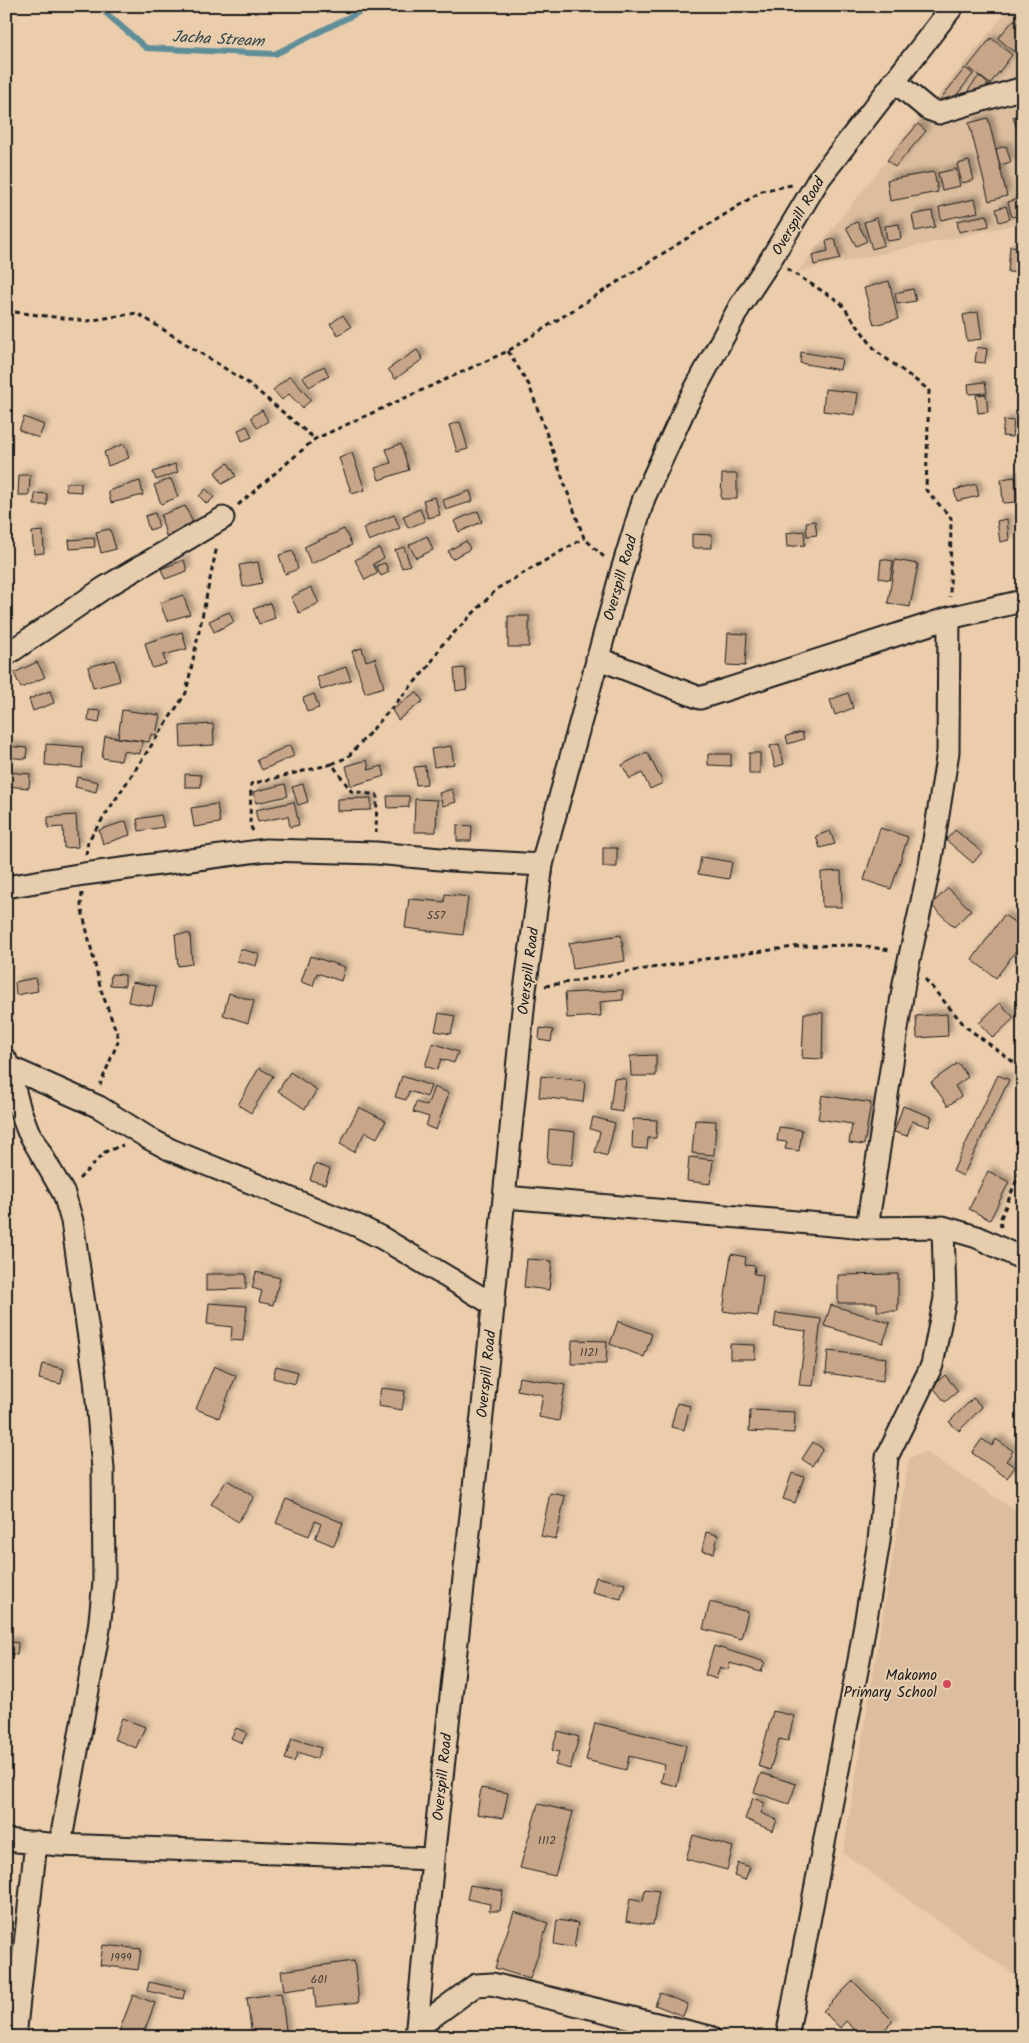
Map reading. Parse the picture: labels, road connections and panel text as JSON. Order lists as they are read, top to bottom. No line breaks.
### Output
{"streets":{"street":["Overspill Road"]},"water":["Jacha Stream"],"places":["Makomo Primary School"],"house_numbers":["557","1121","1112","1999","601"]}
